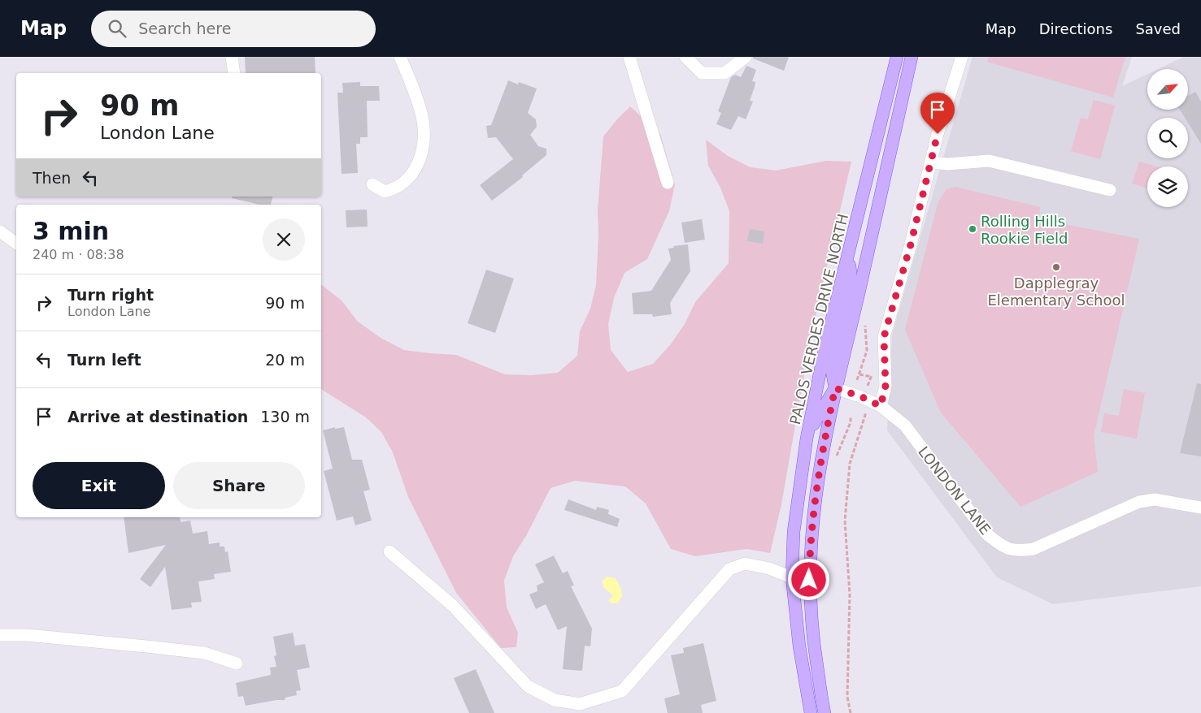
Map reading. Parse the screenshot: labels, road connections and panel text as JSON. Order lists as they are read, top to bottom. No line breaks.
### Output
{"streets":{"main road":["PALOS VERDES DRIVE NORTH"],"street":["LONDON LANE"]},"places":["Rolling Hills Rookie Field","Dapplegray Elementary School"],"north":"top right","page":{"header":"Map","search":"Search here","nav":["Map","Directions","Saved"],"turn":["90 m","London Lane"],"then":"Then","heading":["3 min","240 m · 08:38"],"list":[{"name":"Turn right","note":"London Lane","value":"90 m"},{"name":"Turn left","value":"20 m"},{"name":"Arrive at destination","value":"130 m"}],"buttons":["Exit","Share"]}}
